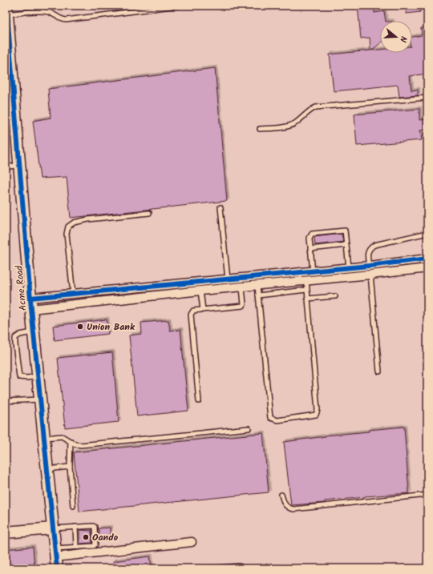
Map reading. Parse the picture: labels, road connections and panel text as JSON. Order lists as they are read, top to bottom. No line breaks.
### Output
{"streets":{"street":["Acme Road"]},"places":["Union Bank","Oando"],"north":"right"}
